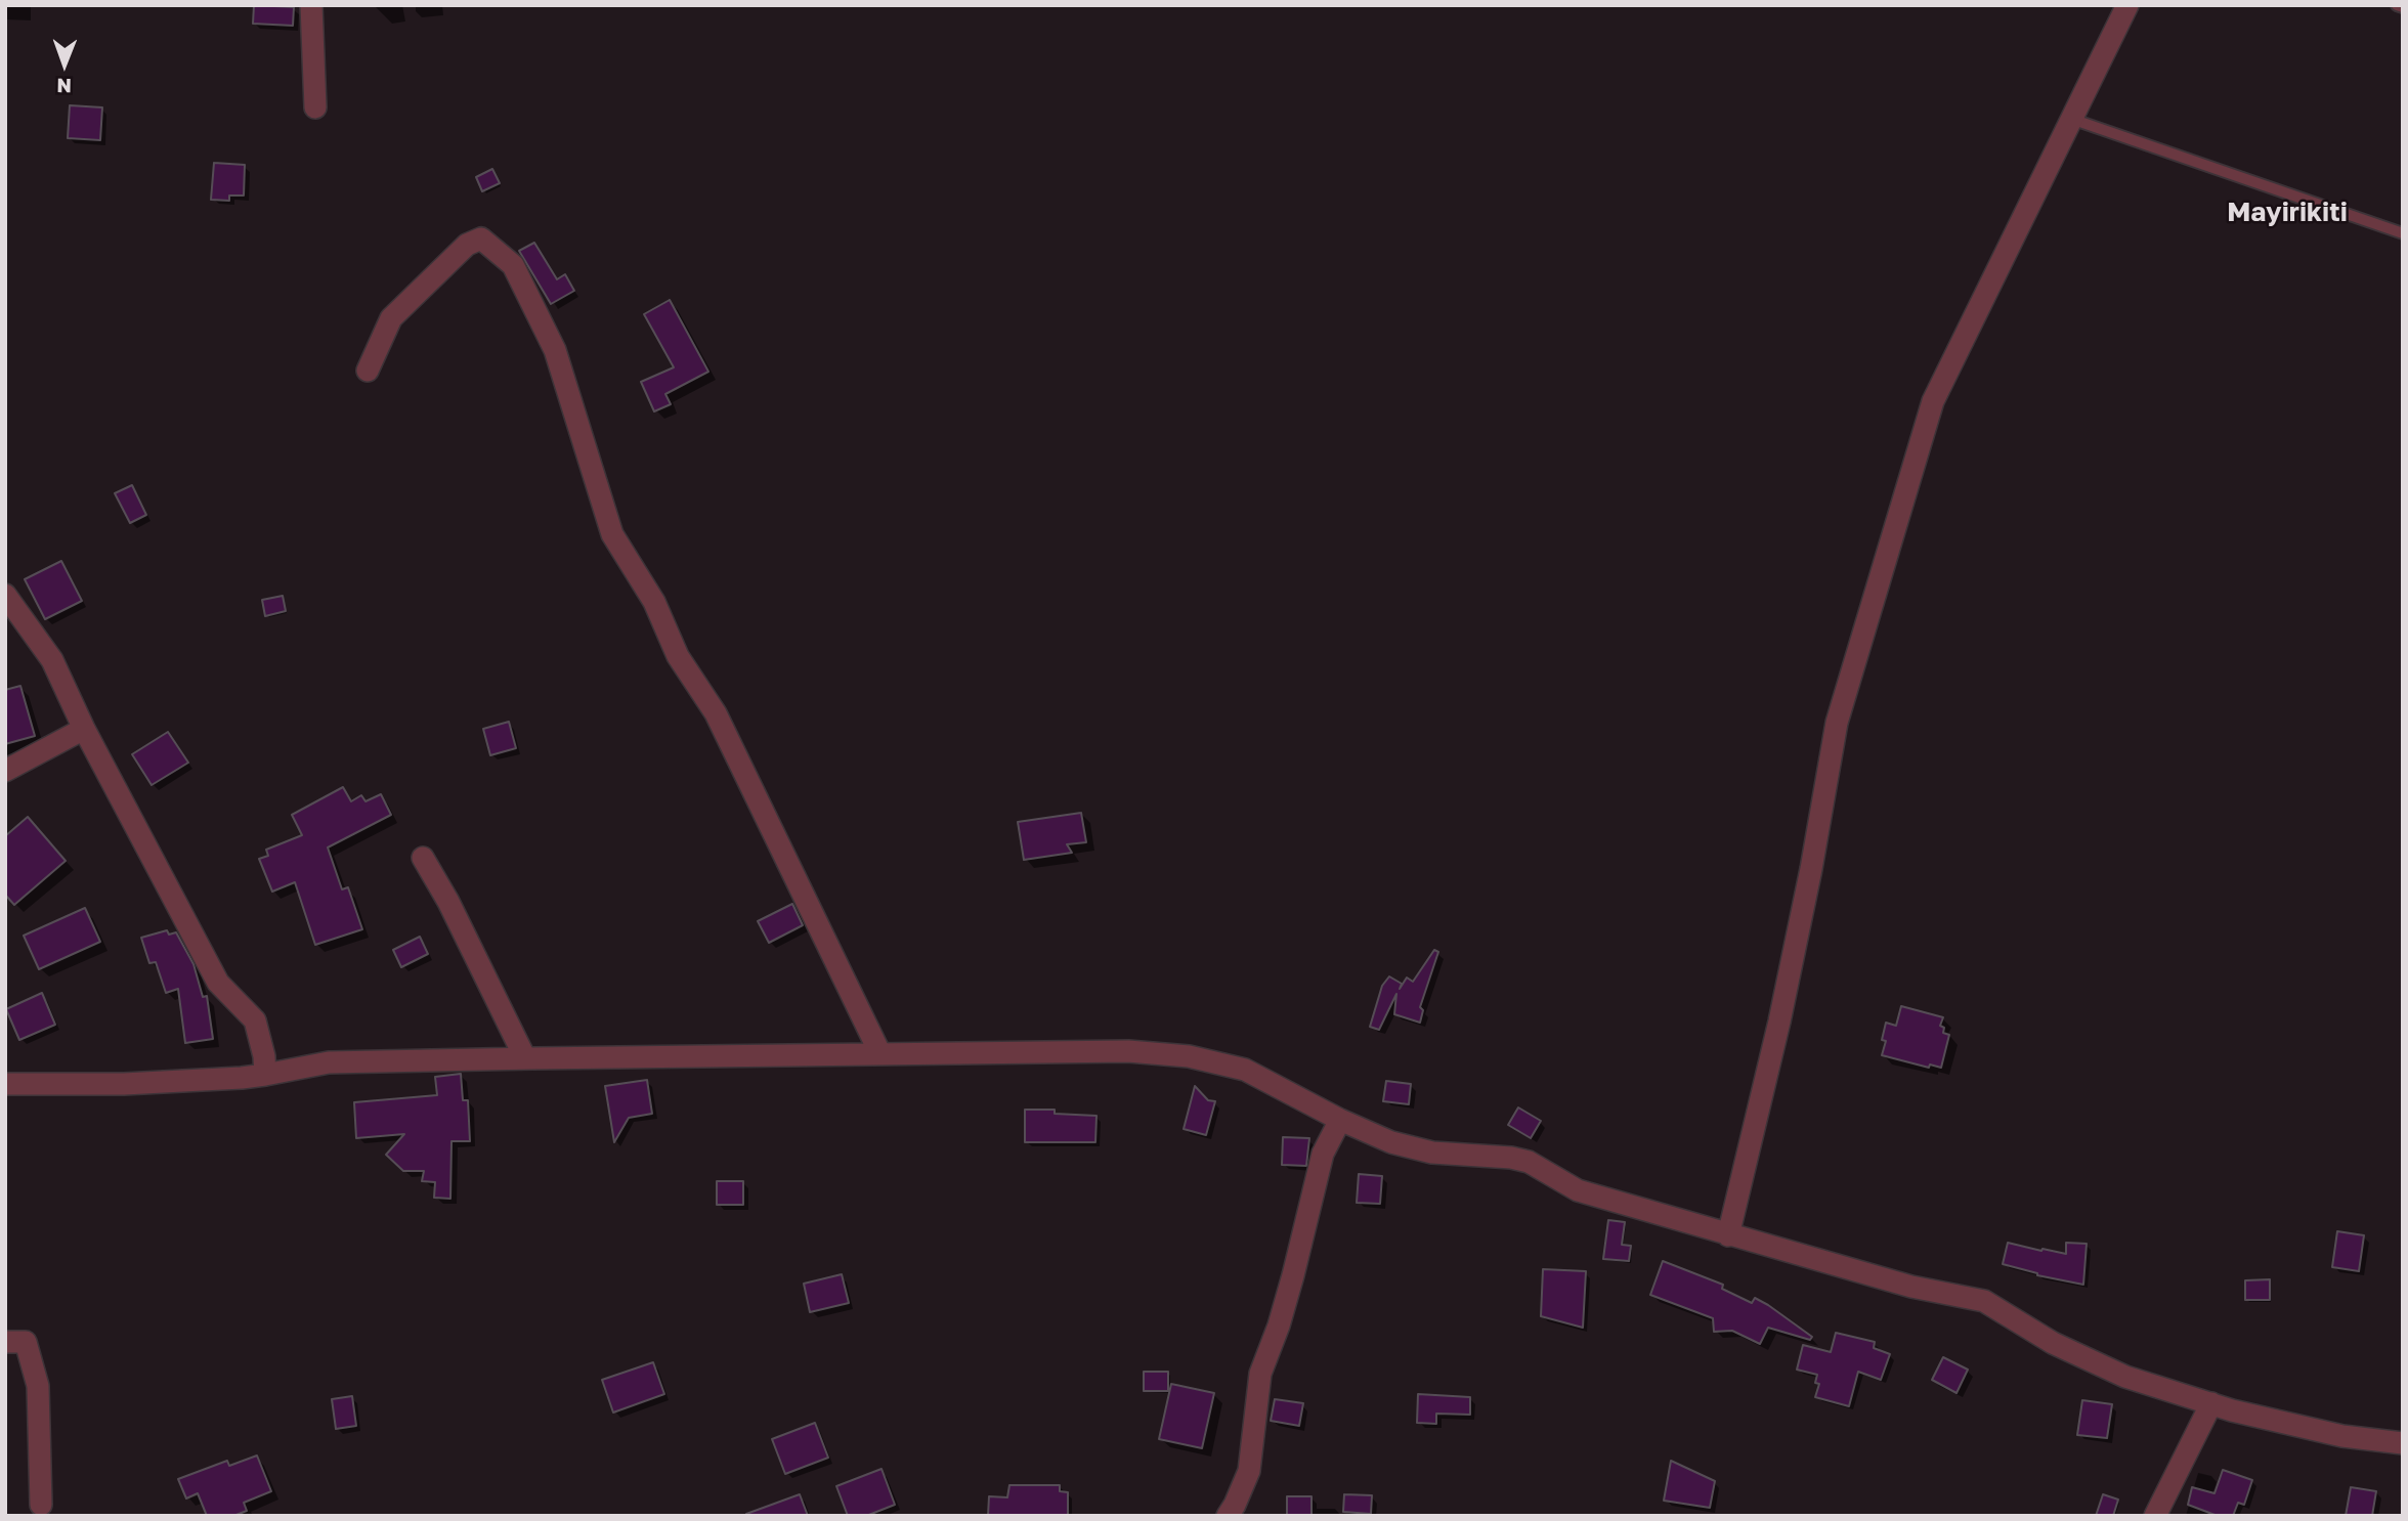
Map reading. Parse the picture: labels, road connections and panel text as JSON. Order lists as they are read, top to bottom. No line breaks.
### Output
{"districts":["Mayirikiti"],"north":"bottom"}
